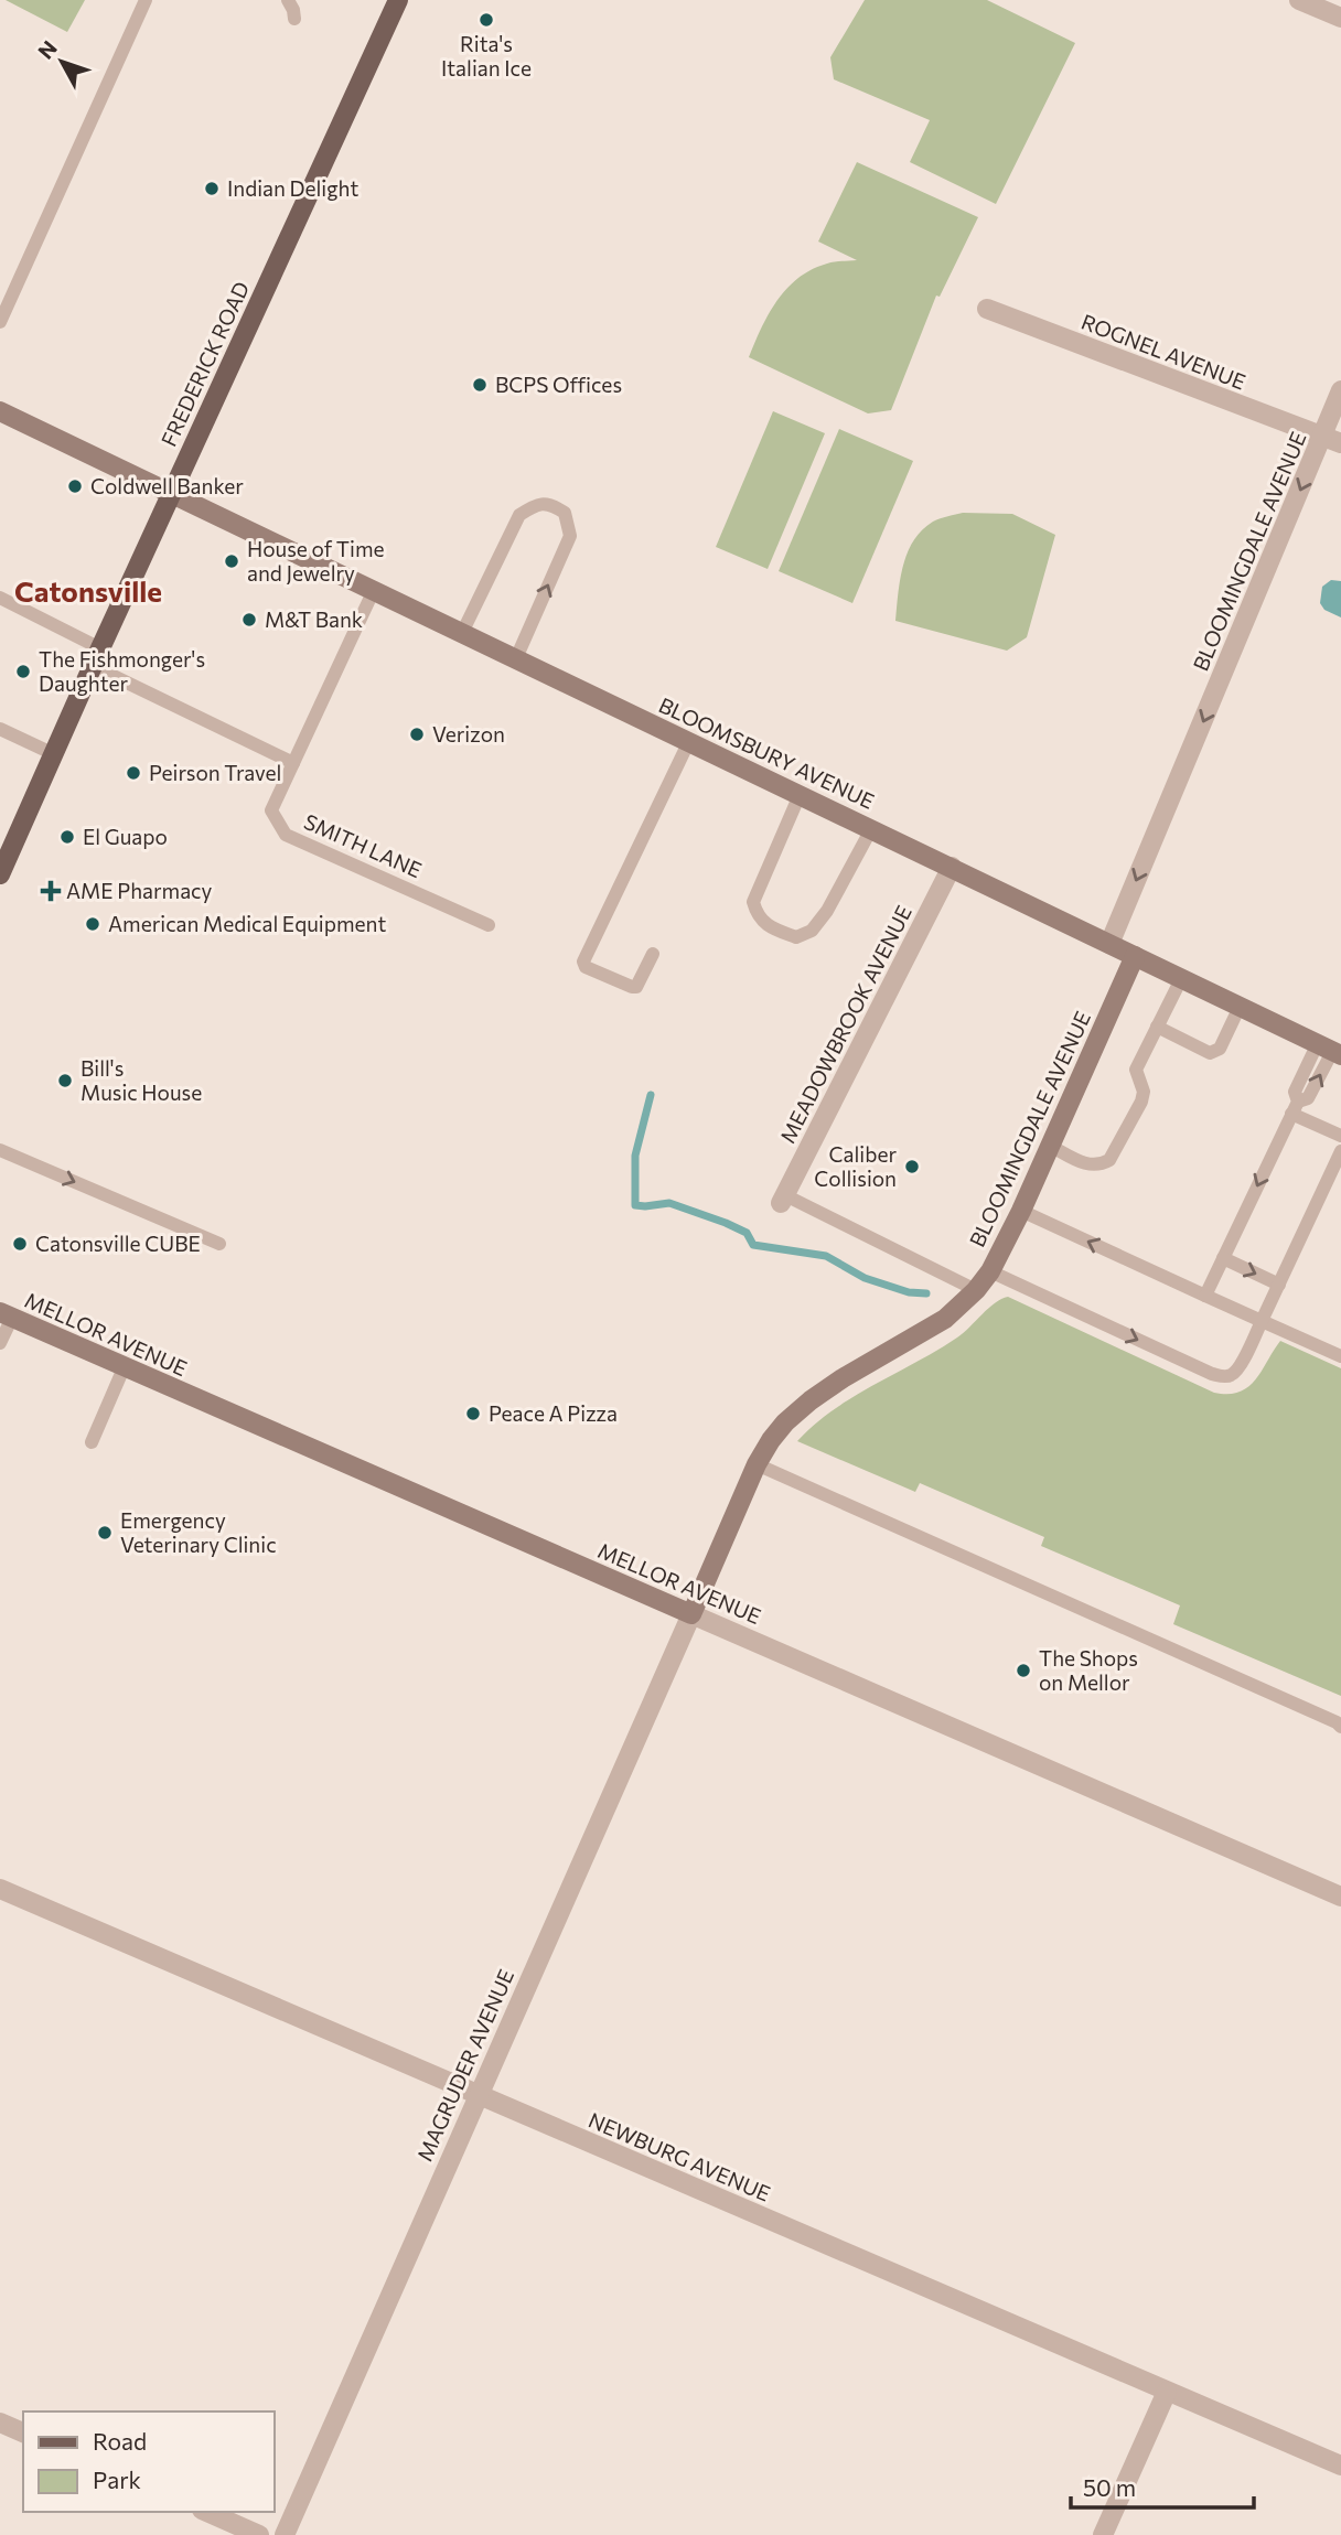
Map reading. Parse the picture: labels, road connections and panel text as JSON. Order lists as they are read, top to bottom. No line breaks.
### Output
{"streets":{"main road":["FREDERICK ROAD"],"street":["ROGNEL AVENUE","BLOOMINGDALE AVENUE","BLOOMSBURY AVENUE","MEADOWBROOK AVENUE","MELLOR AVENUE","MAGRUDER AVENUE","NEWBURG AVENUE"],"lane":["SMITH LANE"]},"crossings":[["ROGNEL AVENUE","BLOOMINGDALE AVENUE"],["FREDERICK ROAD","BLOOMSBURY AVENUE"],["BLOOMINGDALE AVENUE","BLOOMSBURY AVENUE"],["BLOOMINGDALE AVENUE","MELLOR AVENUE"],["BLOOMINGDALE AVENUE","MAGRUDER AVENUE"],["BLOOMSBURY AVENUE","MEADOWBROOK AVENUE"],["MELLOR AVENUE","MAGRUDER AVENUE"],["MAGRUDER AVENUE","NEWBURG AVENUE"]],"one_way":["BLOOMINGDALE AVENUE"],"districts":["Catonsville"],"places":{"other":["Rita's Italian Ice","Indian Delight","BCPS Offices","Coldwell Banker","House of Time and Jewelry","M&T Bank","The Fishmonger's Daughter","Verizon","Peirson Travel","El Guapo","American Medical Equipment","Bill's Music House","Caliber Collision","Catonsville CUBE","Peace A Pizza","Emergency Veterinary Clinic","The Shops on Mellor"],"health":["AME Pharmacy"]},"legend":["Road","Park"],"scale_bar":"50 m","north":"top left"}
